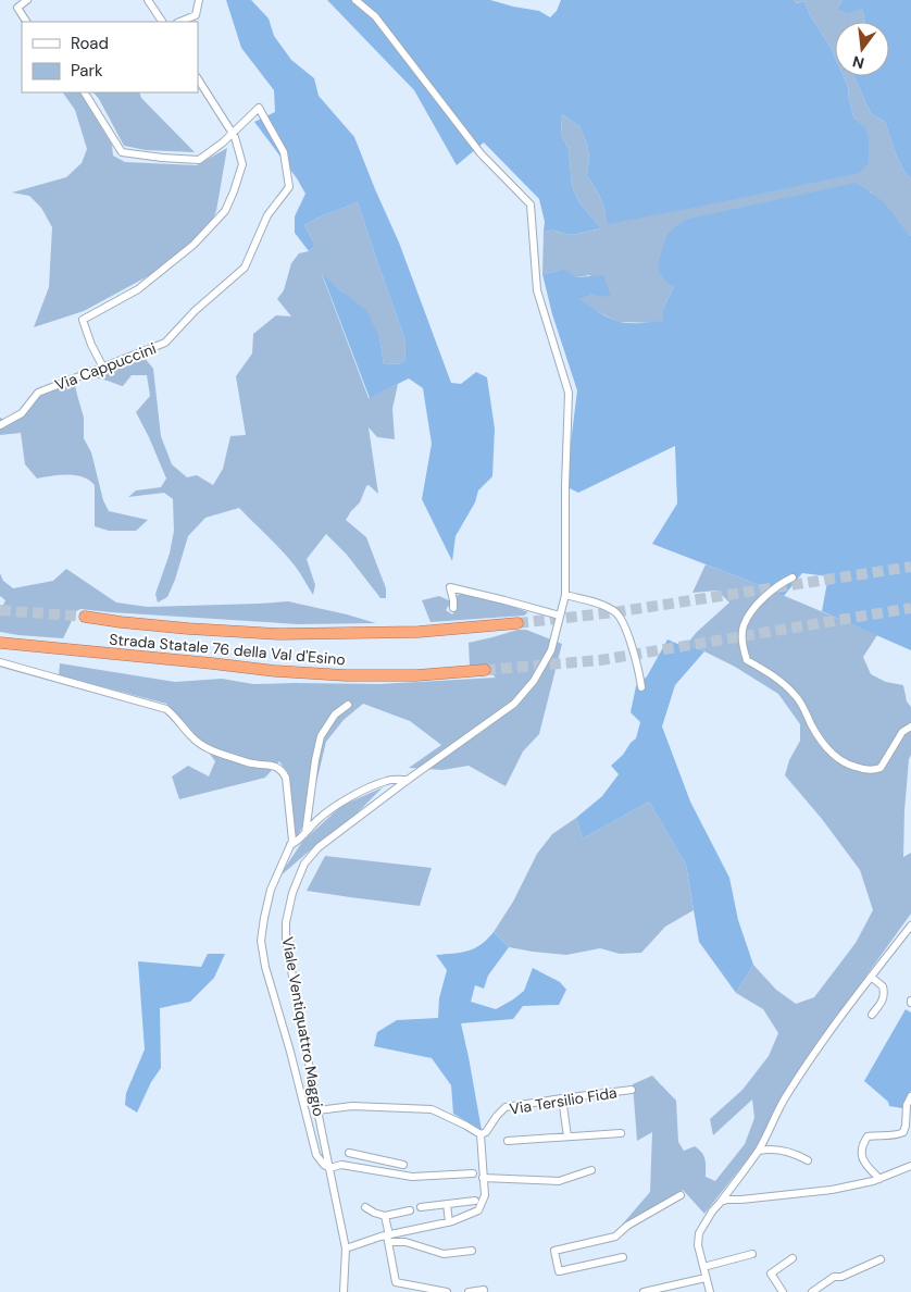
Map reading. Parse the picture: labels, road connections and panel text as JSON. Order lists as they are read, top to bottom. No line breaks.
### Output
{"streets":{"highway":["Strada Statale 76 della Val d'Esino"],"street":["Via Cappuccini","Viale Ventiquattro Maggio","Via Tersilio Fida"]},"legend":["Road","Park"],"north":"bottom"}
